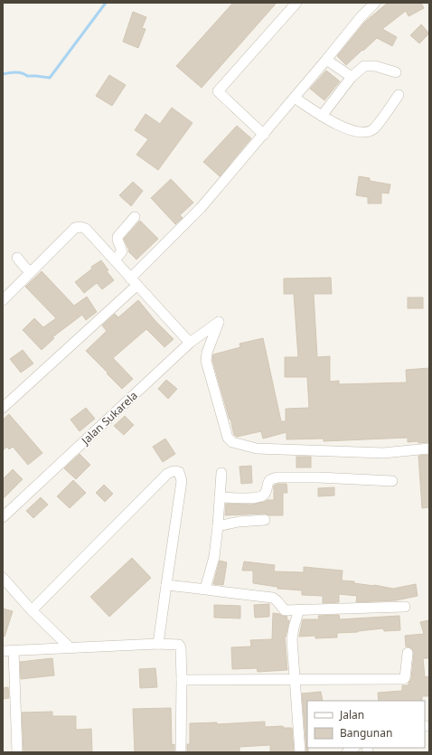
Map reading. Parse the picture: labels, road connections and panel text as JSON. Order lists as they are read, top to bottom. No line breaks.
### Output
{"streets":{"street":["Jalan Sukarela"]},"legend":["Jalan","Bangunan"]}
